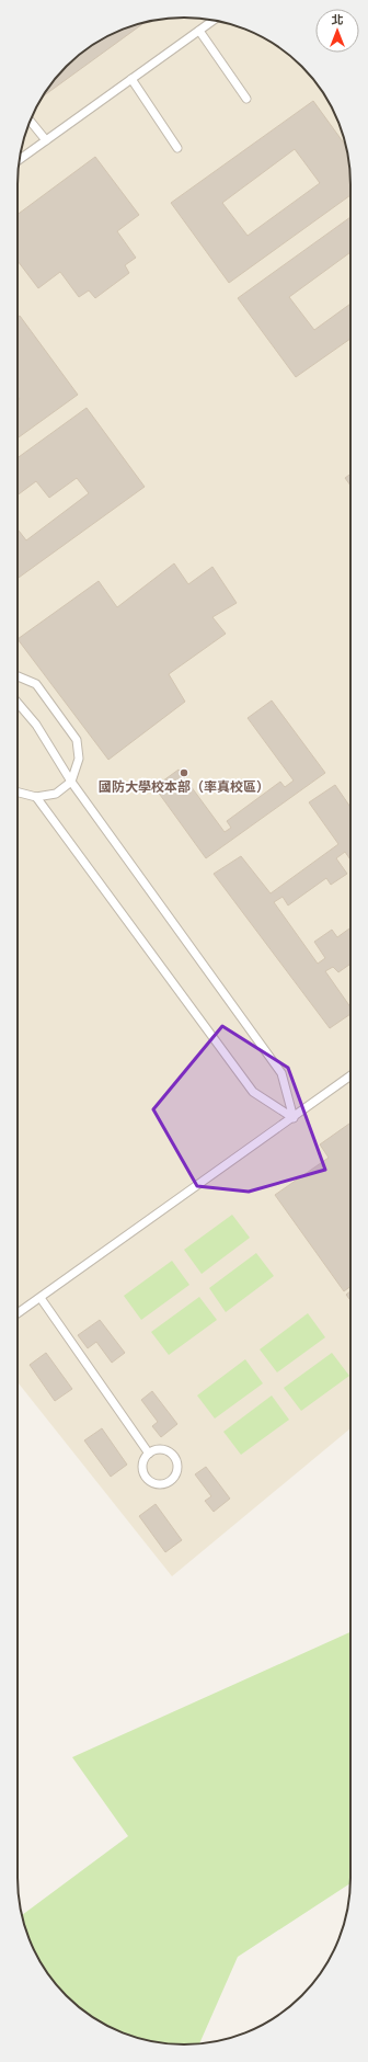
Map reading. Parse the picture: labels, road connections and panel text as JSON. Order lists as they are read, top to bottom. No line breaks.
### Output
{"places":["國防大學校本部（率真校區）"],"north":"top"}
